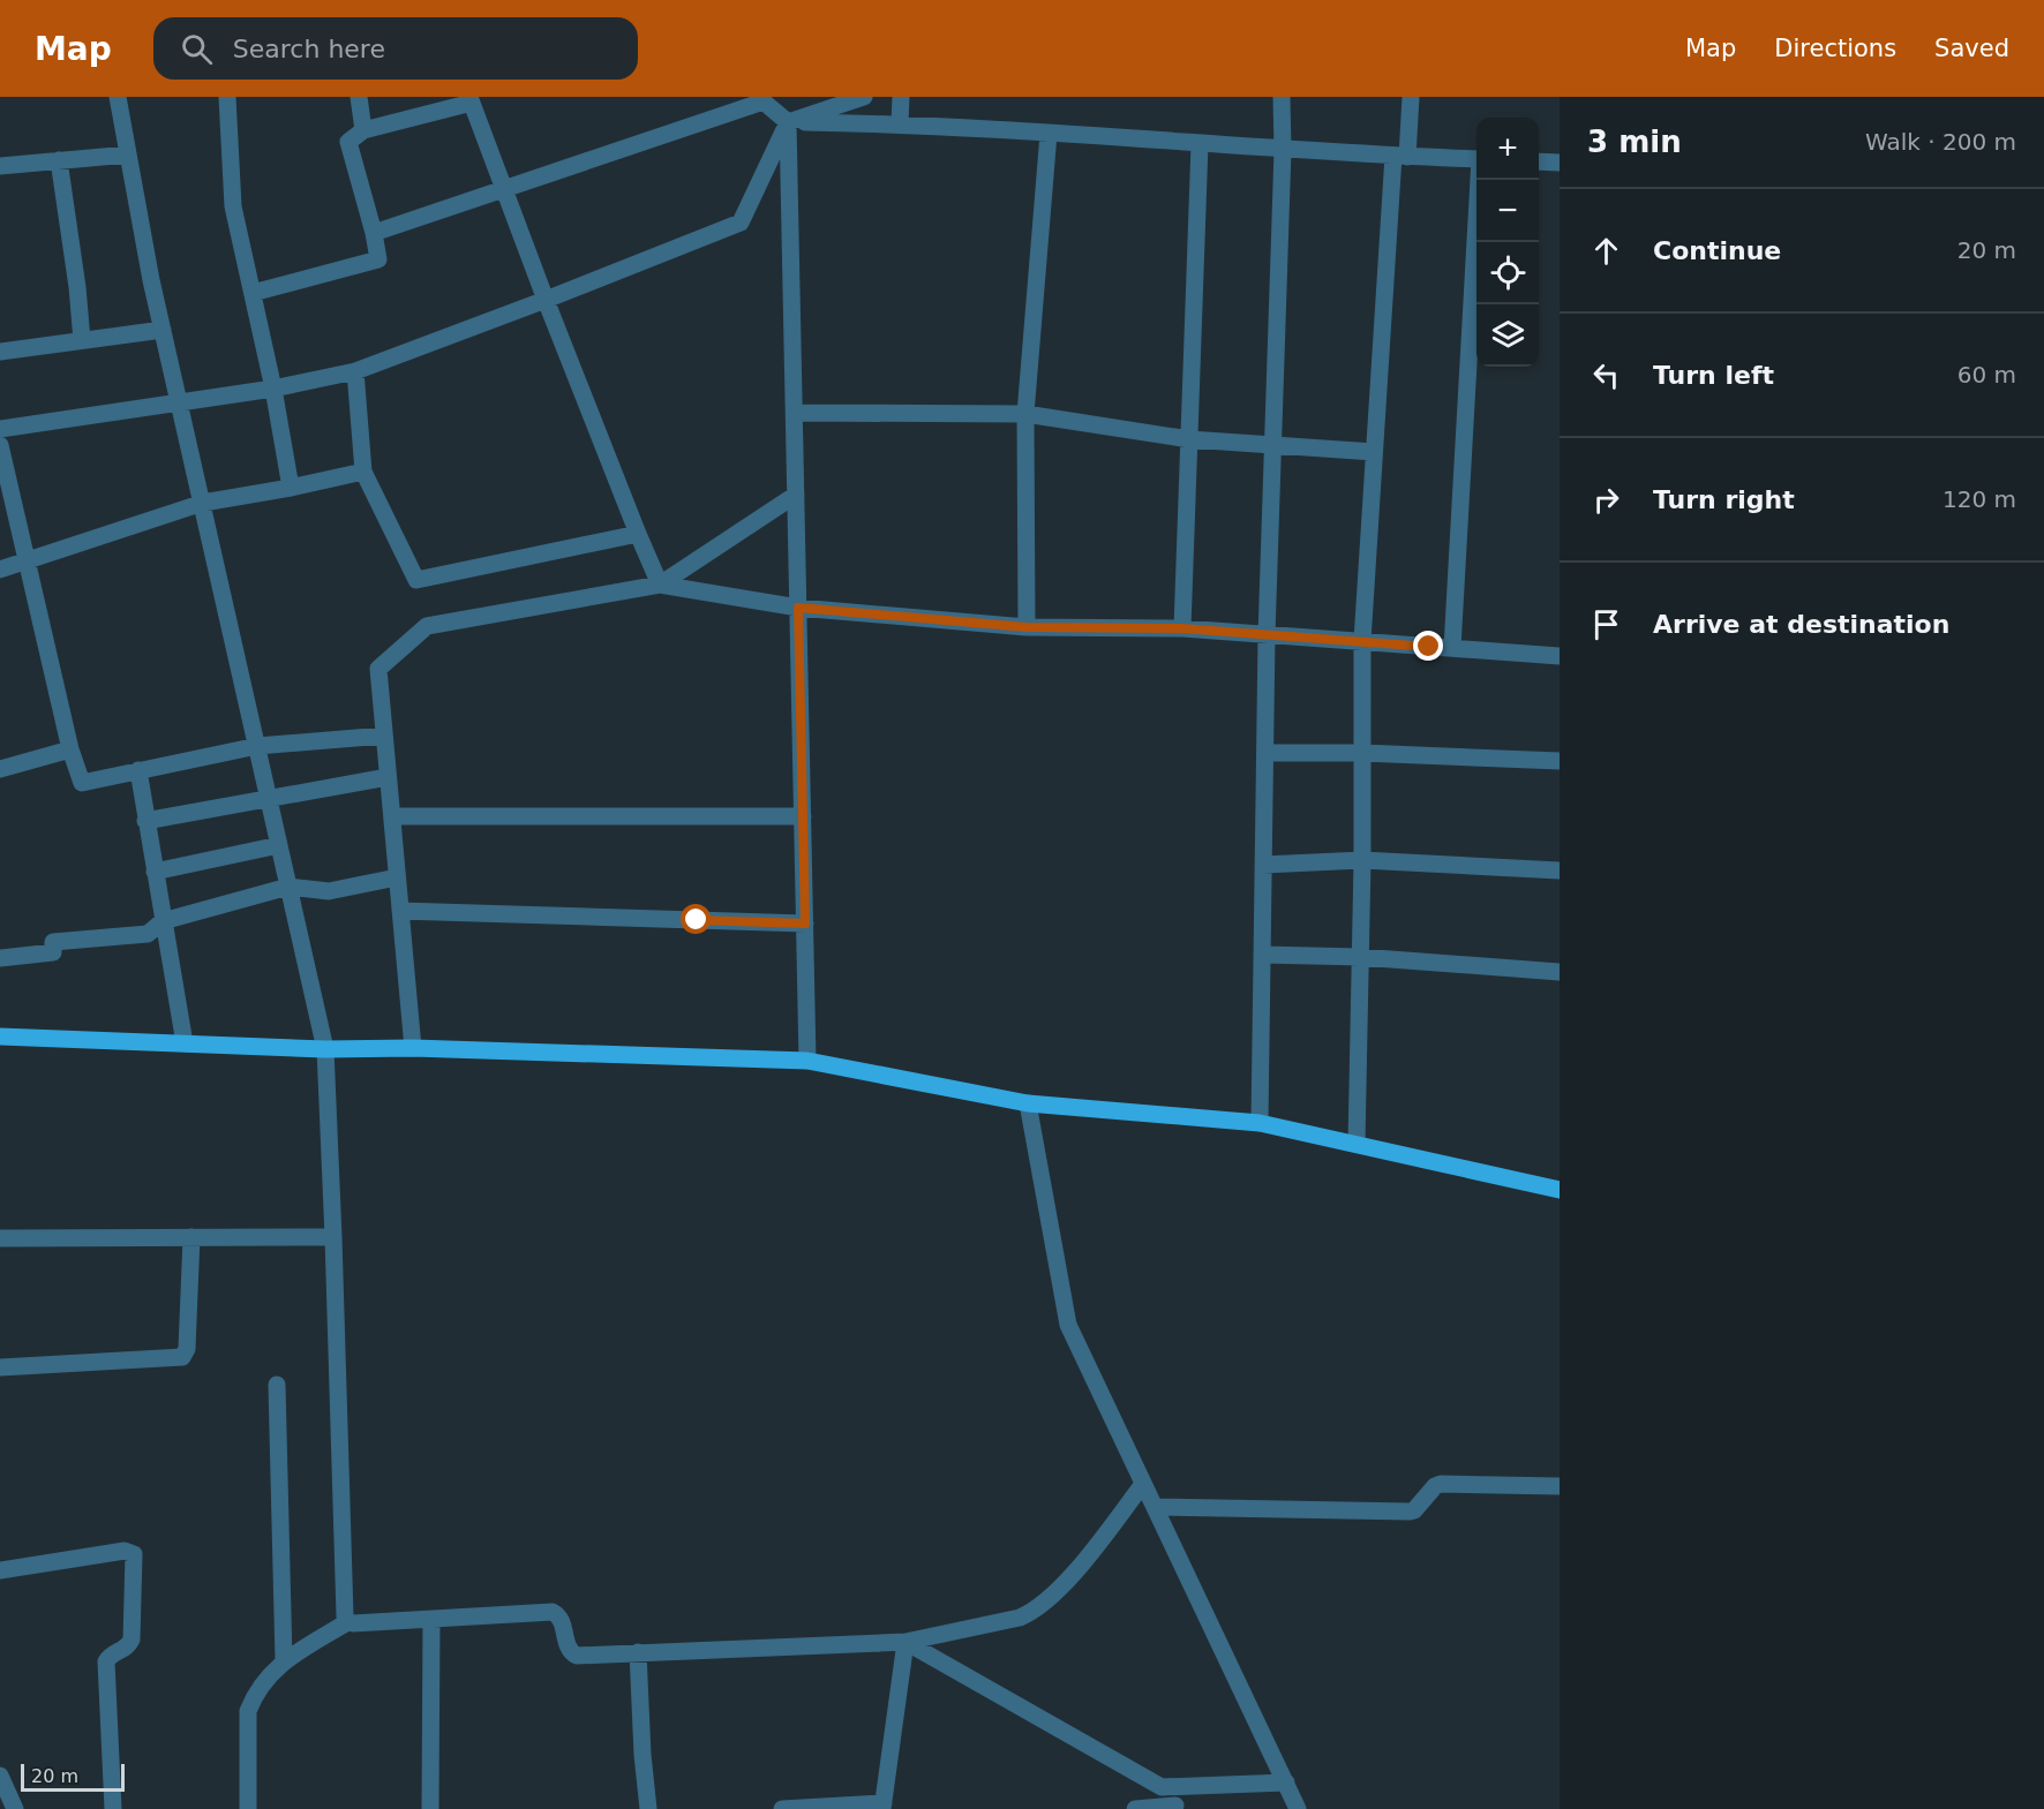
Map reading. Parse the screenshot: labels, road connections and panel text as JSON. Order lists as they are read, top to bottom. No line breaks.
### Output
{"scale_bar":"20 m","page":{"header":"Map","search":"Search here","nav":["Map","Directions","Saved"],"heading":["3 min","Walk · 200 m"],"map_buttons":["+","−"],"list":[["Continue","20 m"],["Turn left","60 m"],["Turn right","120 m"],"Arrive at destination"],"scale":"20 m"}}
